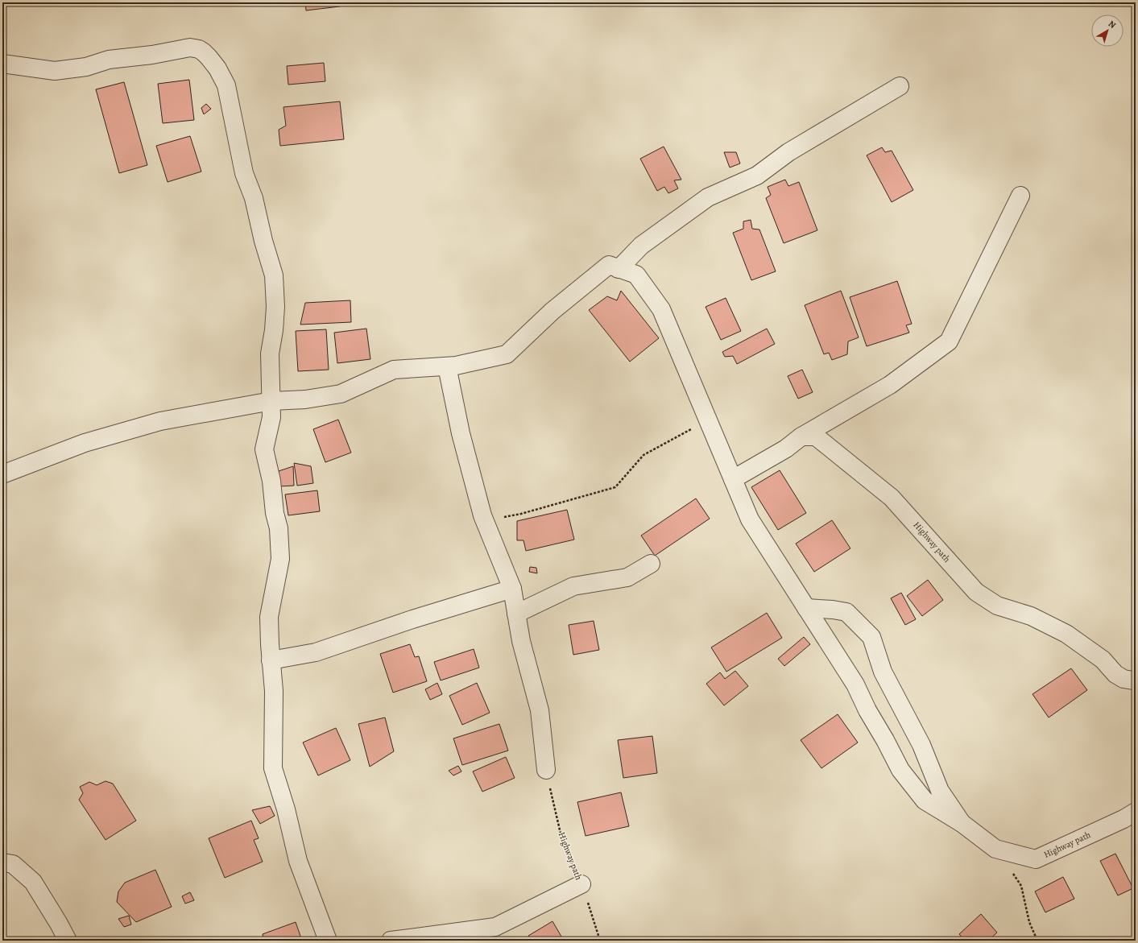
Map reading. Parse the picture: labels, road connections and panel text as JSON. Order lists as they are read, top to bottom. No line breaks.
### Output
{"streets":{"street":["Highway path"]},"north":"top right"}
